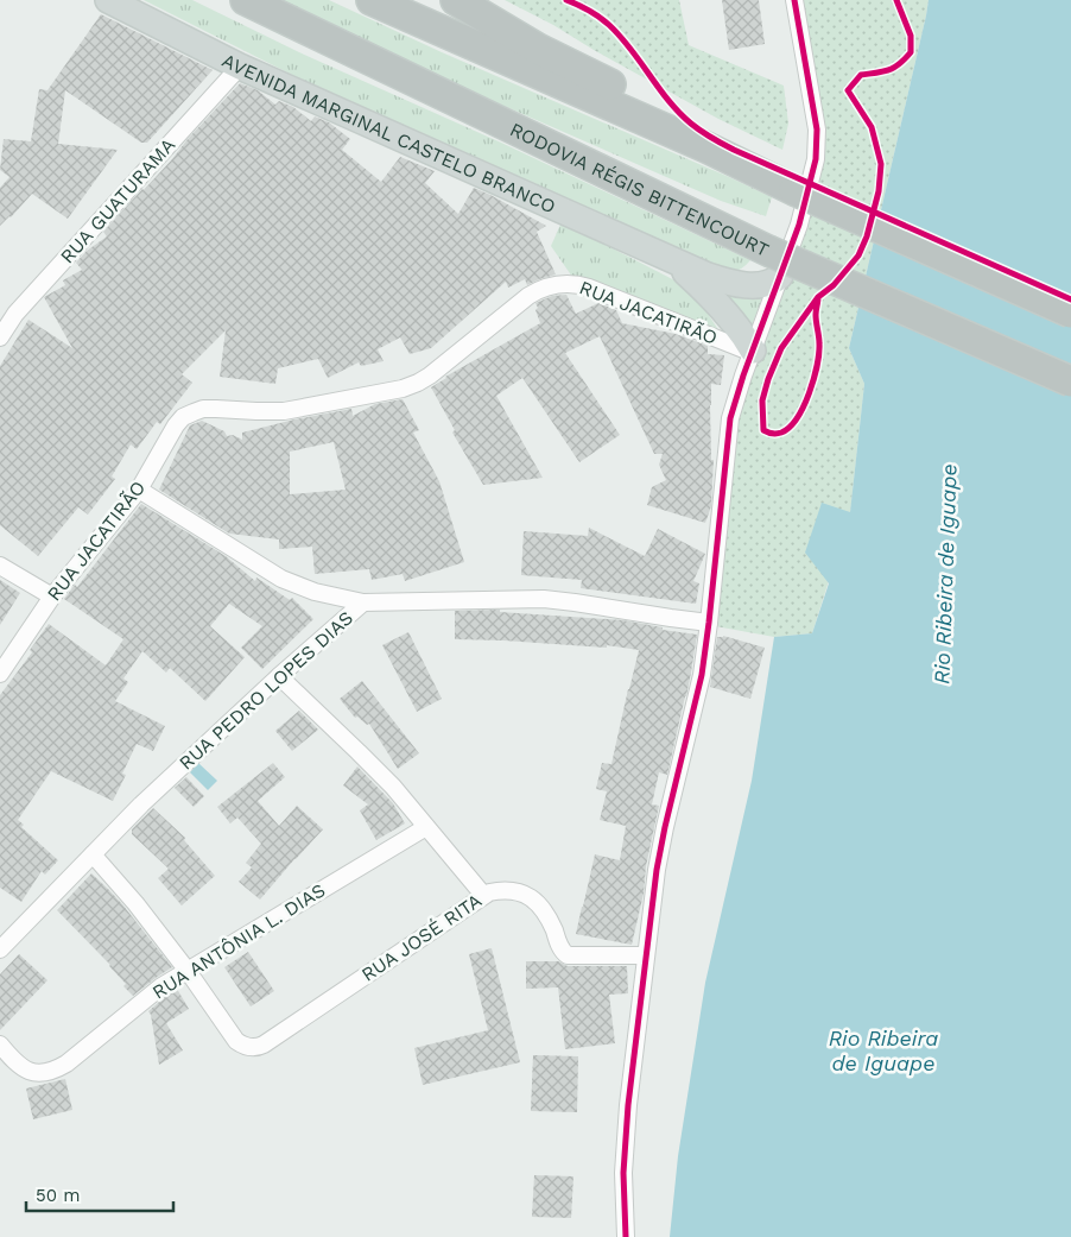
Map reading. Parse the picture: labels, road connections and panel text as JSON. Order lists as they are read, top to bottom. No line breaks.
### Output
{"streets":{"highway":["RODOVIA RÉGIS BITTENCOURT"],"main road":["AVENIDA MARGINAL CASTELO BRANCO"],"street":["RUA GUATURAMA","RUA JACATIRÃO","RUA PEDRO LOPES DIAS","RUA JOSÉ RITA","RUA ANTÔNIA L. DIAS"]},"crossings":[["AVENIDA MARGINAL CASTELO BRANCO","RODOVIA RÉGIS BITTENCOURT"],["AVENIDA MARGINAL CASTELO BRANCO","RUA GUATURAMA"],["AVENIDA MARGINAL CASTELO BRANCO","RUA JACATIRÃO"],["RUA JOSÉ RITA","RUA ANTÔNIA L. DIAS"]],"water":["Rio Ribeira de Iguape"],"scale_bar":"50 m"}
